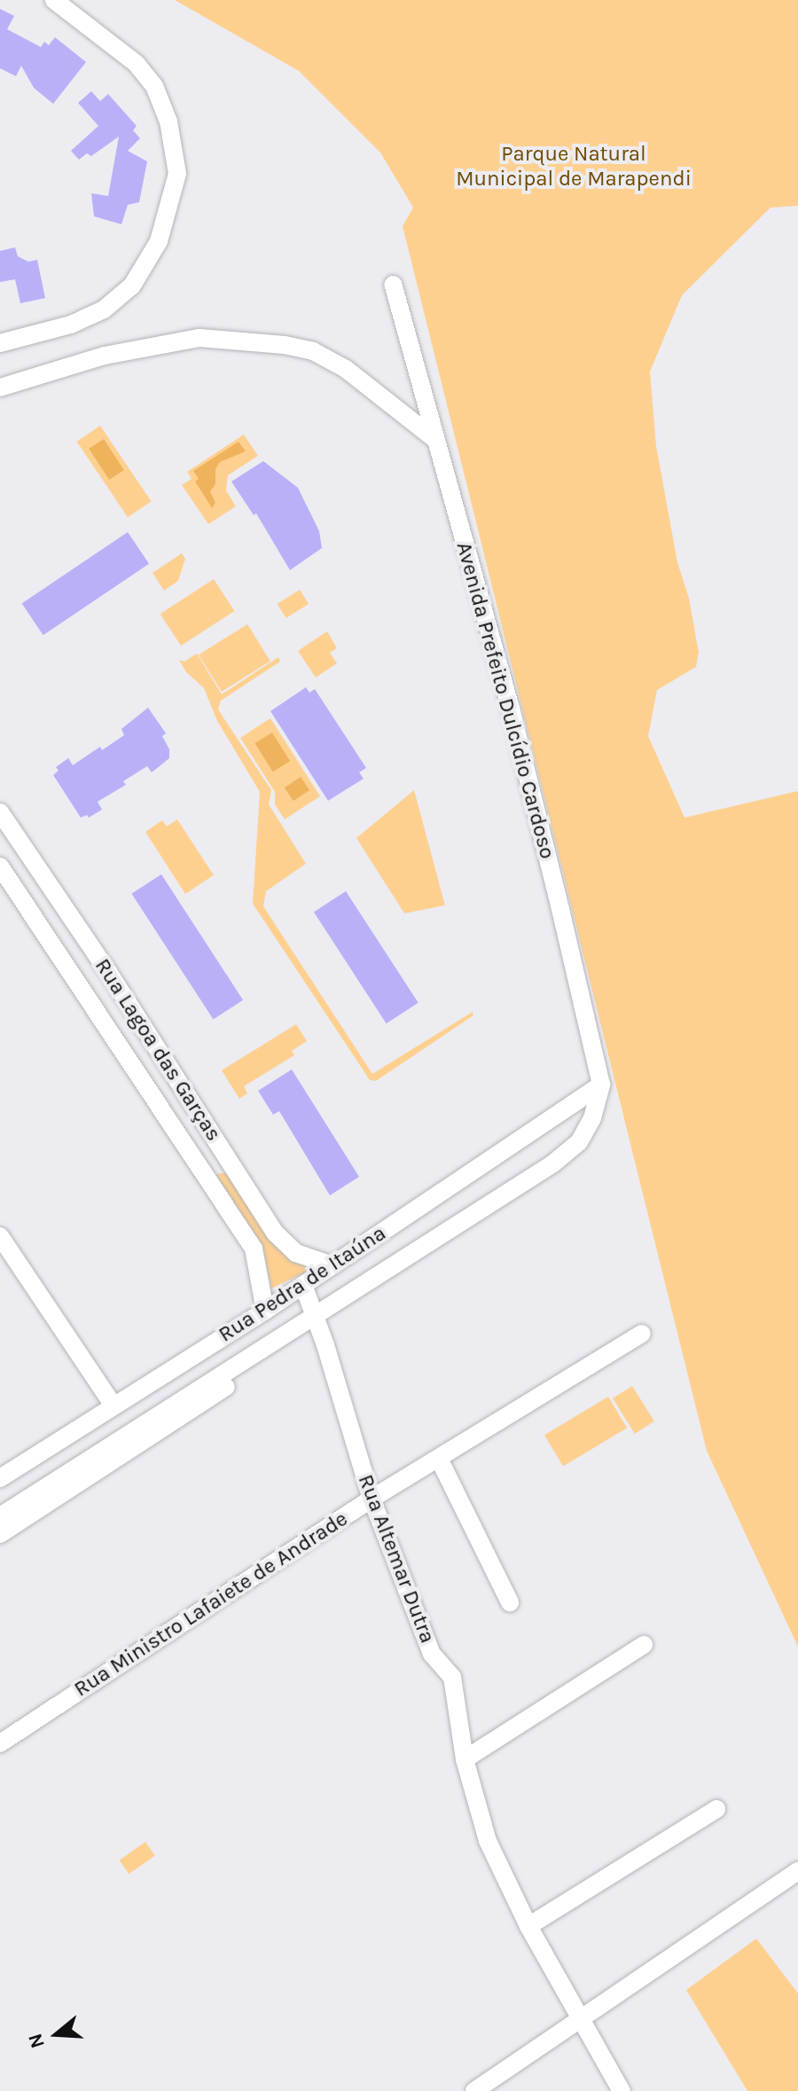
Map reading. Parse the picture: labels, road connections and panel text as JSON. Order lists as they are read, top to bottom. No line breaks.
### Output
{"streets":{"street":["Avenida Prefeito Dulcídio Cardoso","Rua Lagoa das Garças","Rua Pedra de Itaúna","Rua Altemar Dutra","Rua Ministro Lafaiete de Andrade"]},"crossings":[["Avenida Prefeito Dulcídio Cardoso","Rua Pedra de Itaúna"],["Rua Lagoa das Garças","Rua Pedra de Itaúna"],["Rua Pedra de Itaúna","Rua Altemar Dutra"],["Rua Altemar Dutra","Rua Ministro Lafaiete de Andrade"]],"parks":["Parque Natural Municipal de Marapendi"],"north":"left"}
